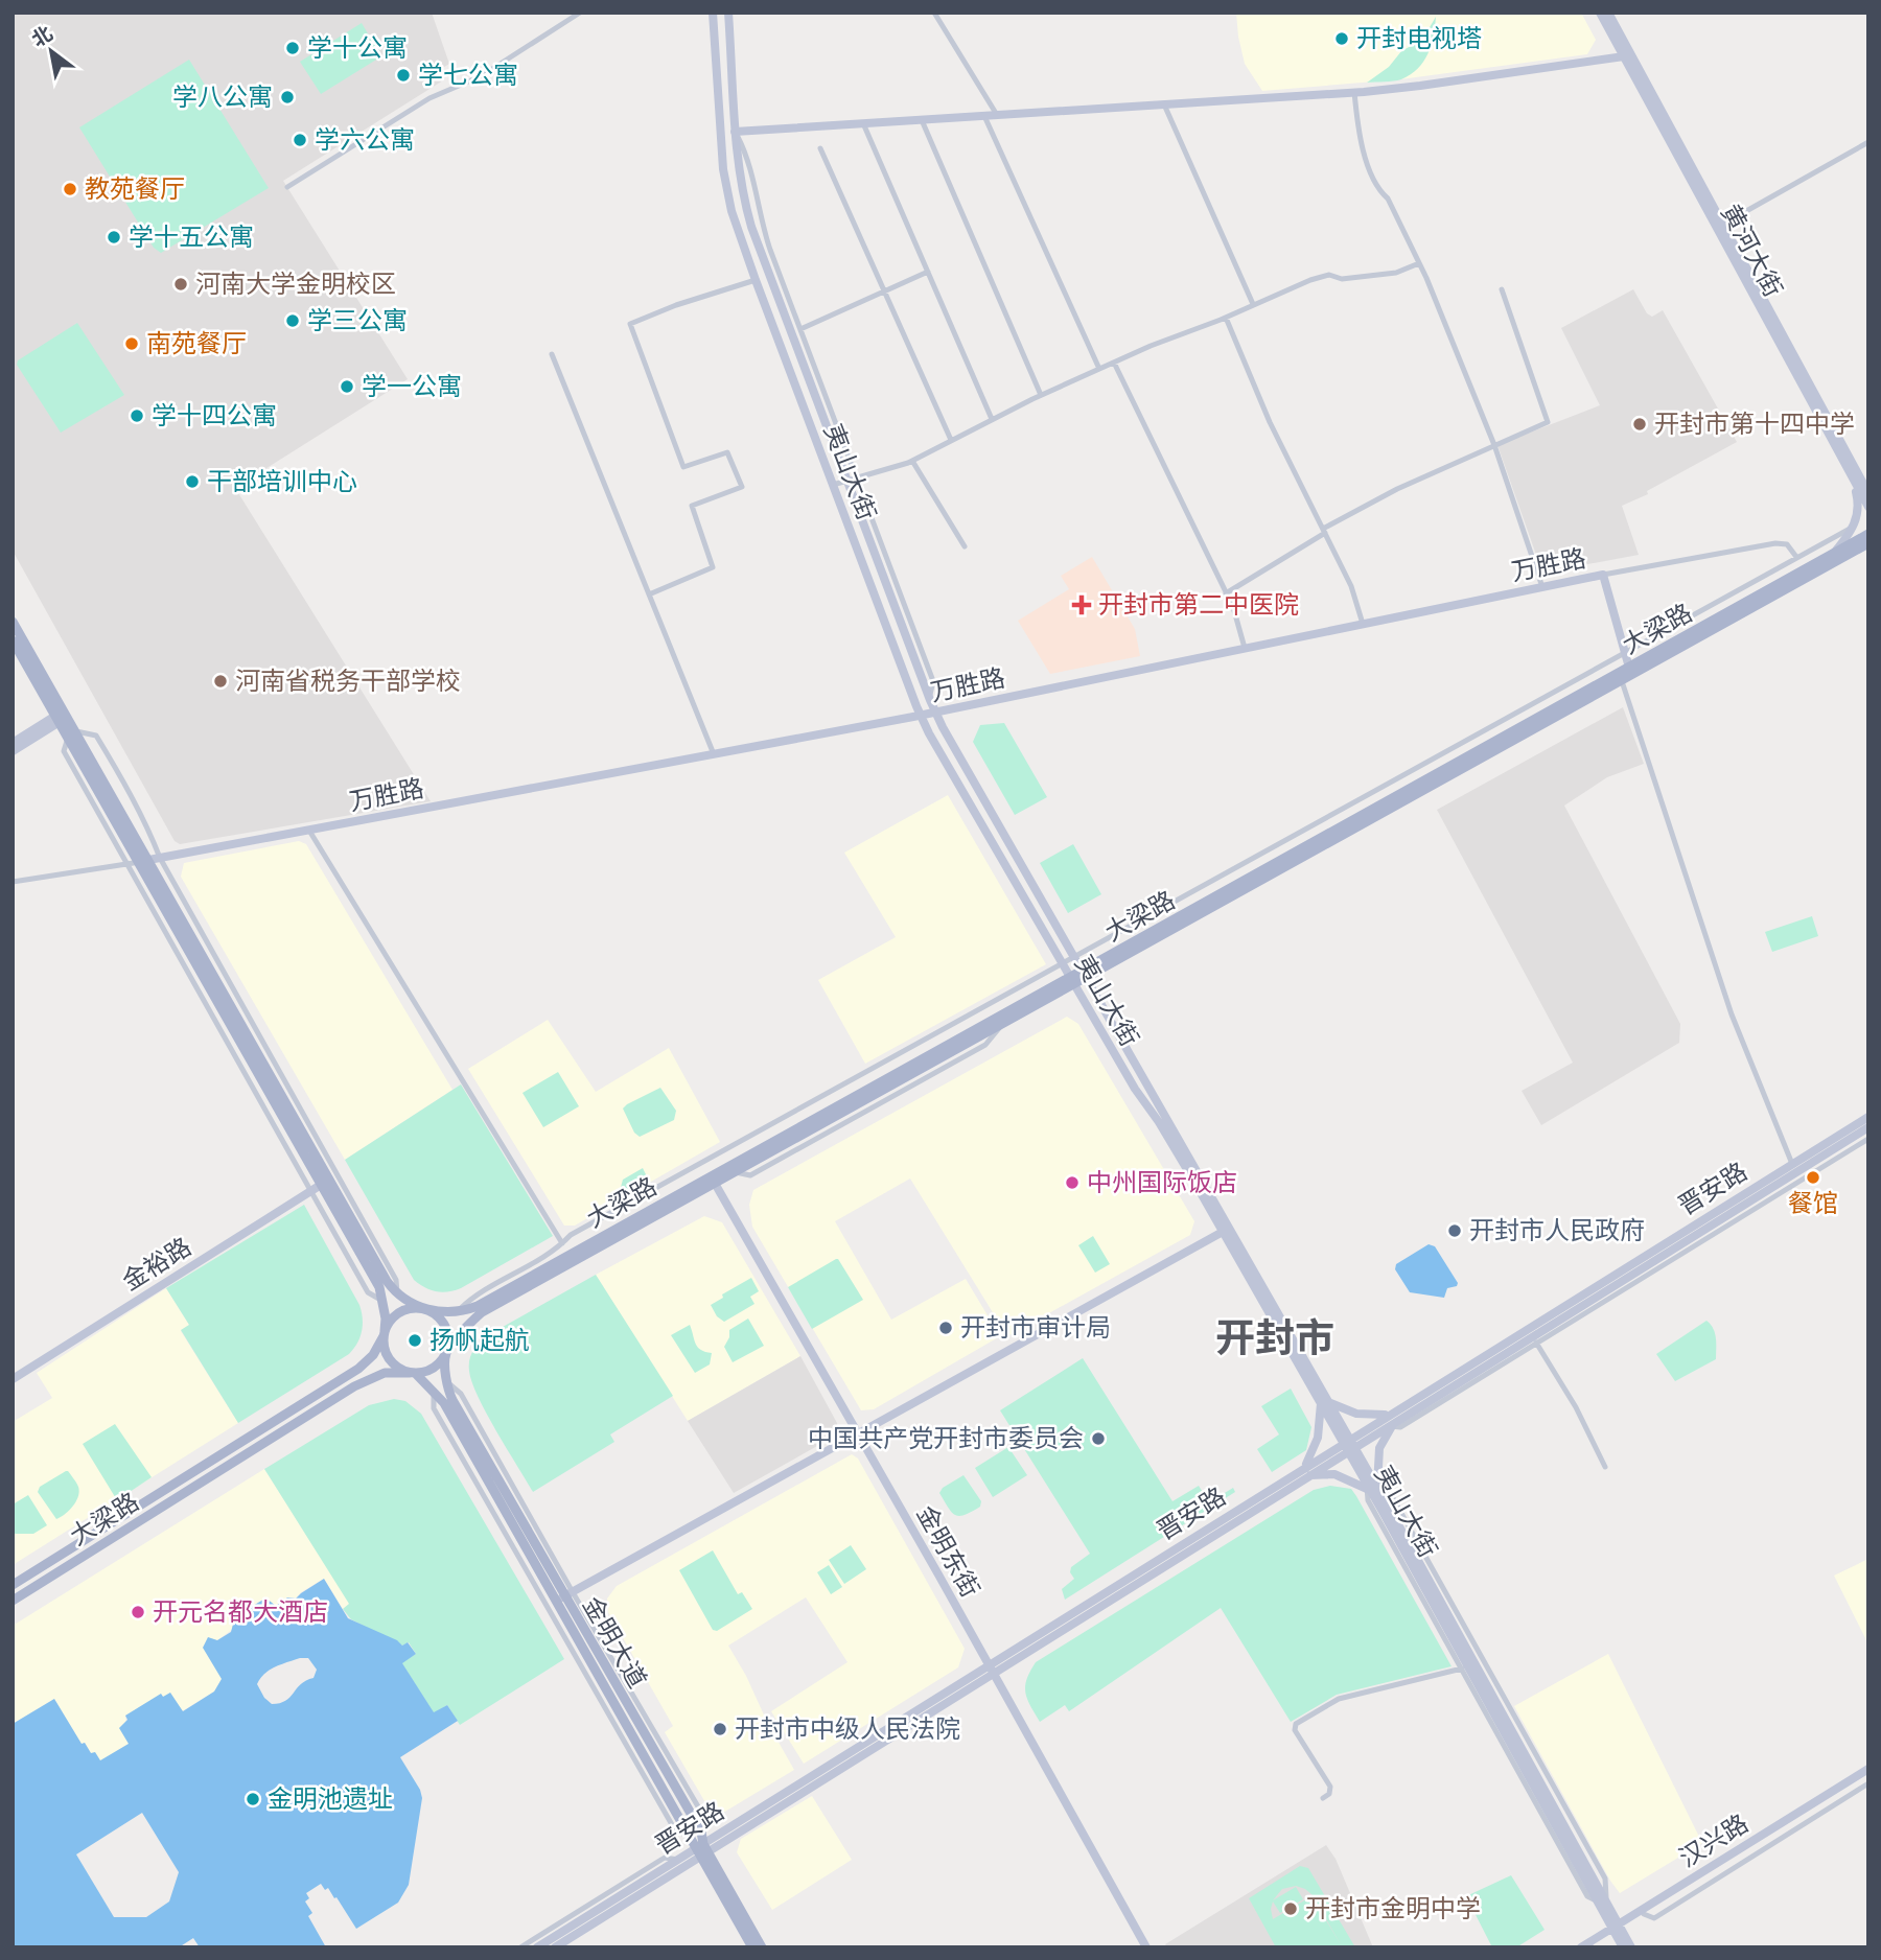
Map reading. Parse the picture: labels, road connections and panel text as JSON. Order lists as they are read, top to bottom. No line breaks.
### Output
{"streets":{"main road":["黄河大街","夷山大街","万胜路","大梁路","晋安路","金裕路","金明东街","金明大道","汉兴路"]},"crossings":[["夷山大街","万胜路"],["夷山大街","大梁路"],["夷山大街","晋安路"],["夷山大街","汉兴路"],["大梁路","金明东街"],["大梁路","金明大道"],["晋安路","金明东街"],["晋安路","金明大道"]],"districts":["开封市"],"places":{"other":["开封电视塔","学十公寓","学七公寓","学八公寓","学六公寓","教苑餐厅","学十五公寓","河南大学金明校区","学三公寓","南苑餐厅","学一公寓","学十四公寓","开封市第十四中学","干部培训中心","河南省税务干部学校","餐馆","中州国际饭店","开封市人民政府","开封市审计局","扬帆起航","中国共产党开封市委员会","开元名都大酒店","开封市中级人民法院","金明池遗址","开封市金明中学"],"health":["开封市第二中医院"]},"north":"top left"}
